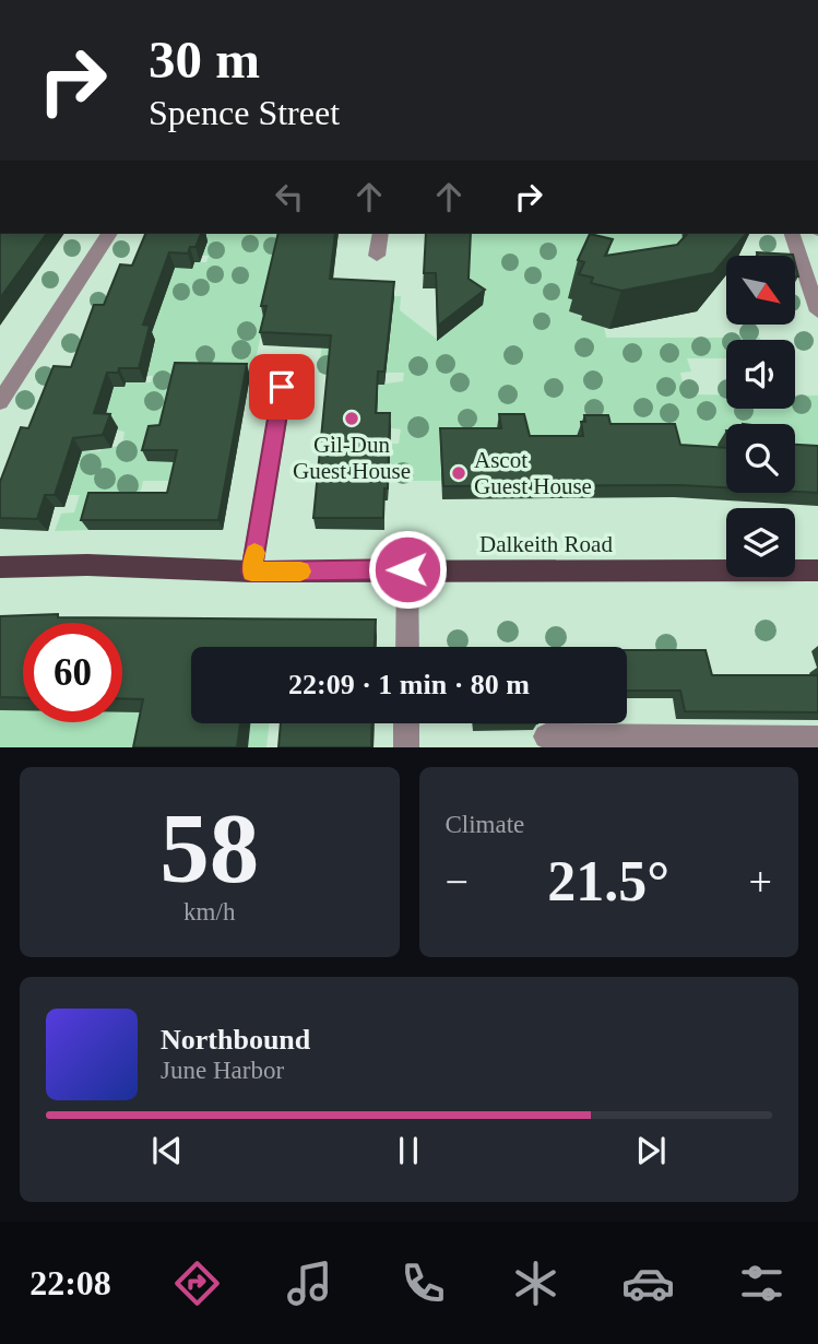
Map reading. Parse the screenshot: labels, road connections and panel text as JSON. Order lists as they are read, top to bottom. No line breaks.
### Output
{"streets":{"main road":["Dalkeith Road"]},"places":["Gil-Dun Guest House","Ascot Guest House"],"north":"bottom right","page":{"turn":["30 m","Spence Street"],"limit":"60","trip":"22:09 · 1 min · 80 m","tile":[["58","km/h"],"Climate"],"heat":["−","21.5°","+"],"song":["Northbound","June Harbor"],"tabs":"22:08"}}
